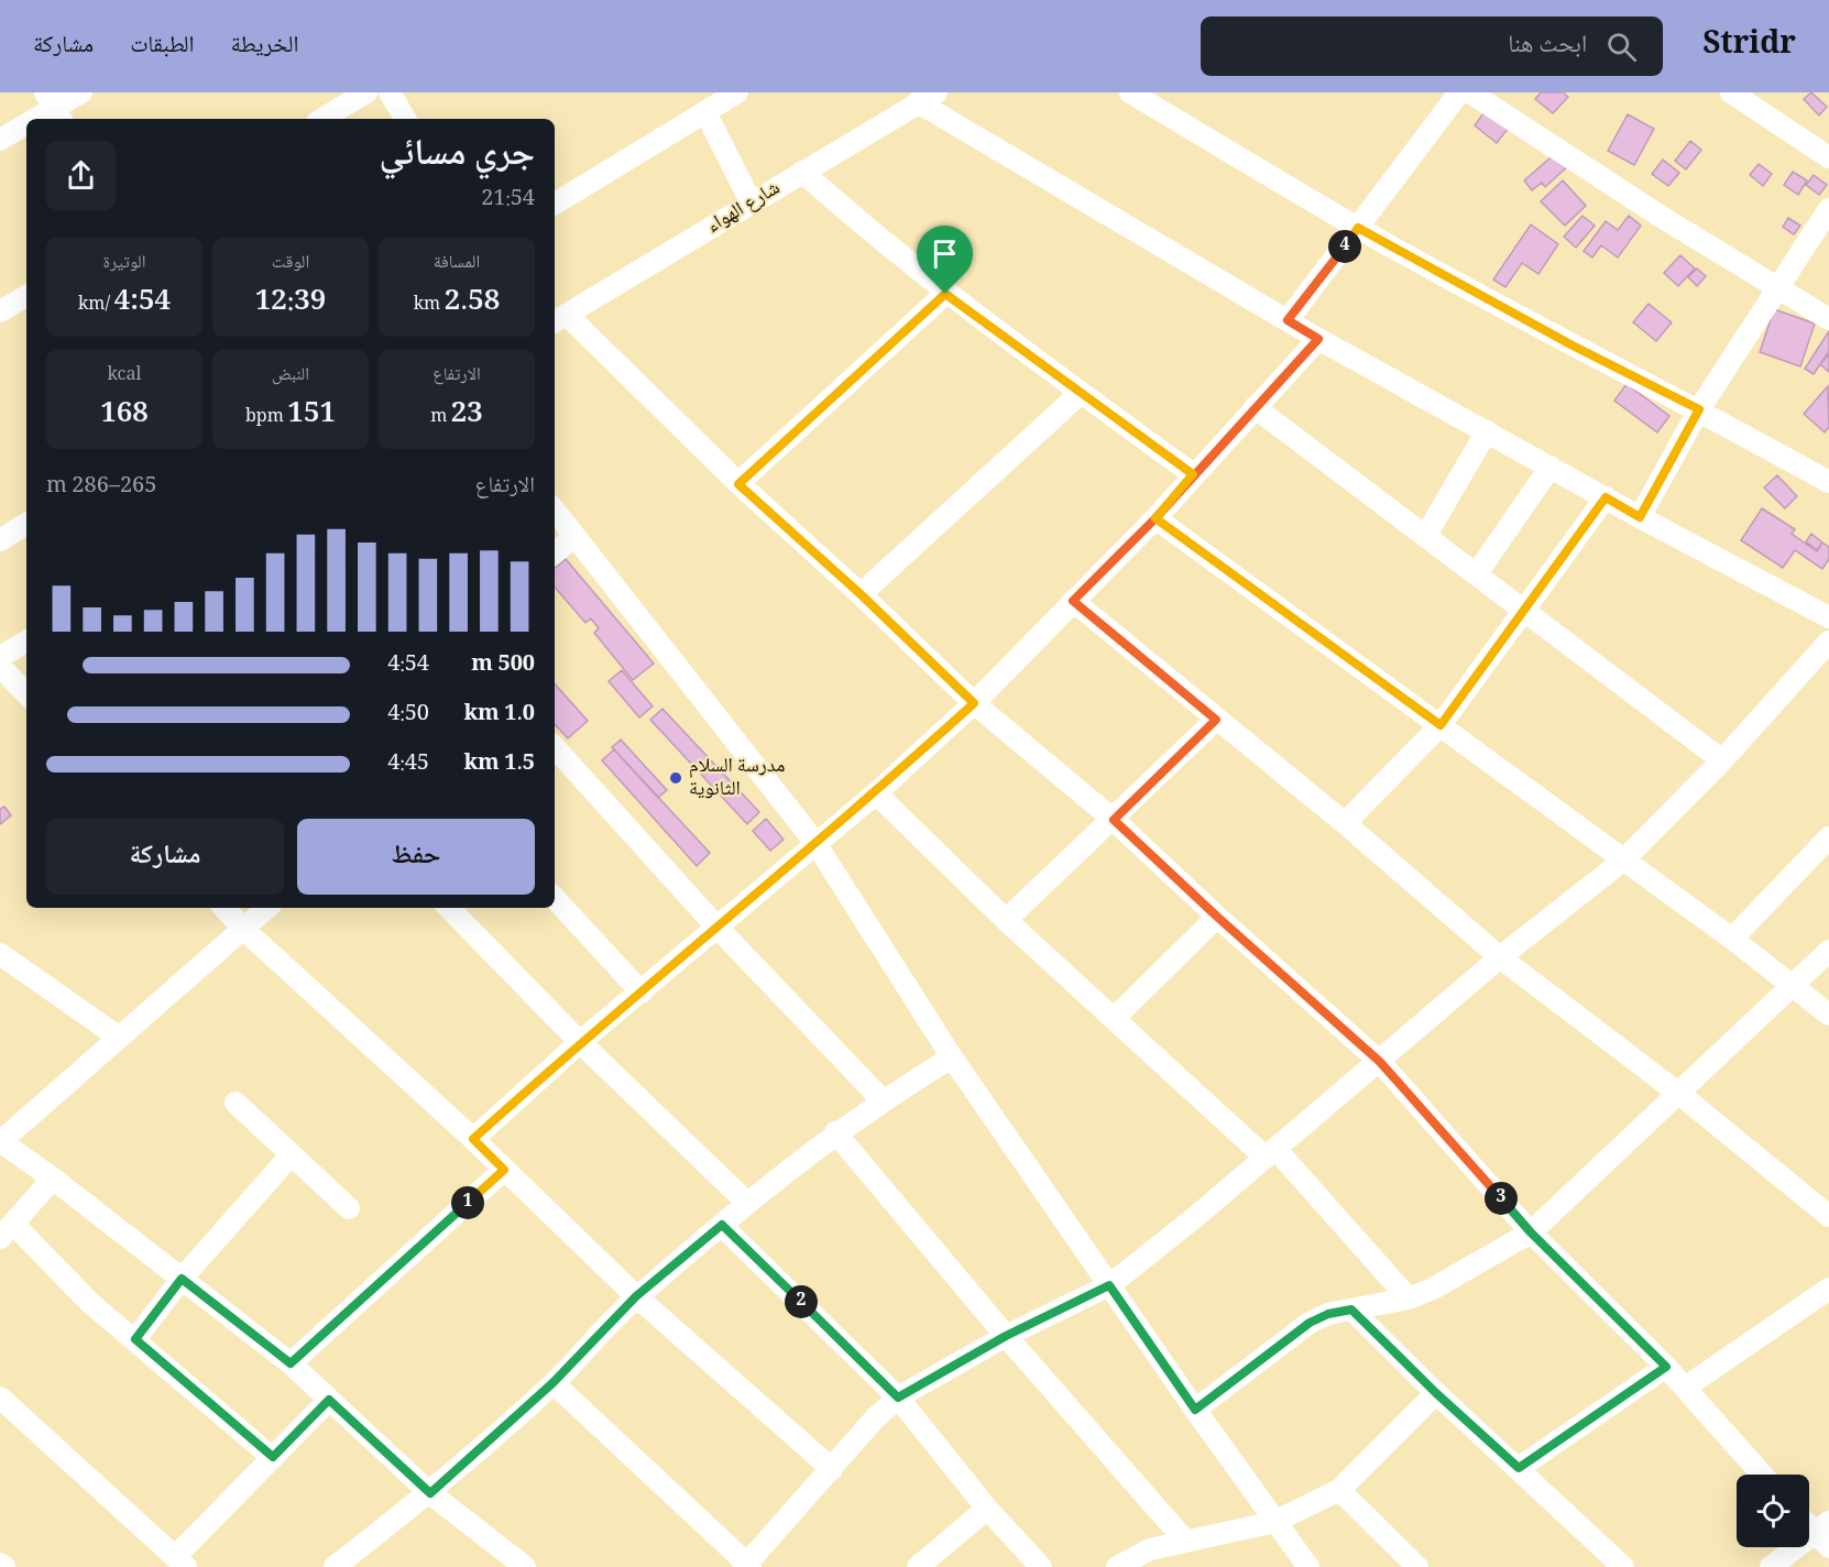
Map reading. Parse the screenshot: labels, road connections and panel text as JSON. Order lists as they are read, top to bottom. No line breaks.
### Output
{"streets":{"street":["شارع الهواء"]},"places":["مدرسة السلام الثانوية"],"page":{"header":"Stridr","search":"ابحث هنا","nav":["الخريطة","الطبقات","مشاركة"],"heading":["جري مسائي","21:54"],"pins":["4","3","1","2"],"stats":[["المسافة","2.58 km"],["الوقت","12:39"],["الوتيرة","4:54 /km"],["الارتفاع","23 m"],["النبض","151 bpm"],["kcal","168"]],"chart":["الارتفاع","265–286 m"],"list":[{"name":"500 m","note":"4:54"},{"name":"1.0 km","note":"4:50"},{"name":"1.5 km","note":"4:45"}],"buttons":["حفظ","مشاركة"]}}
